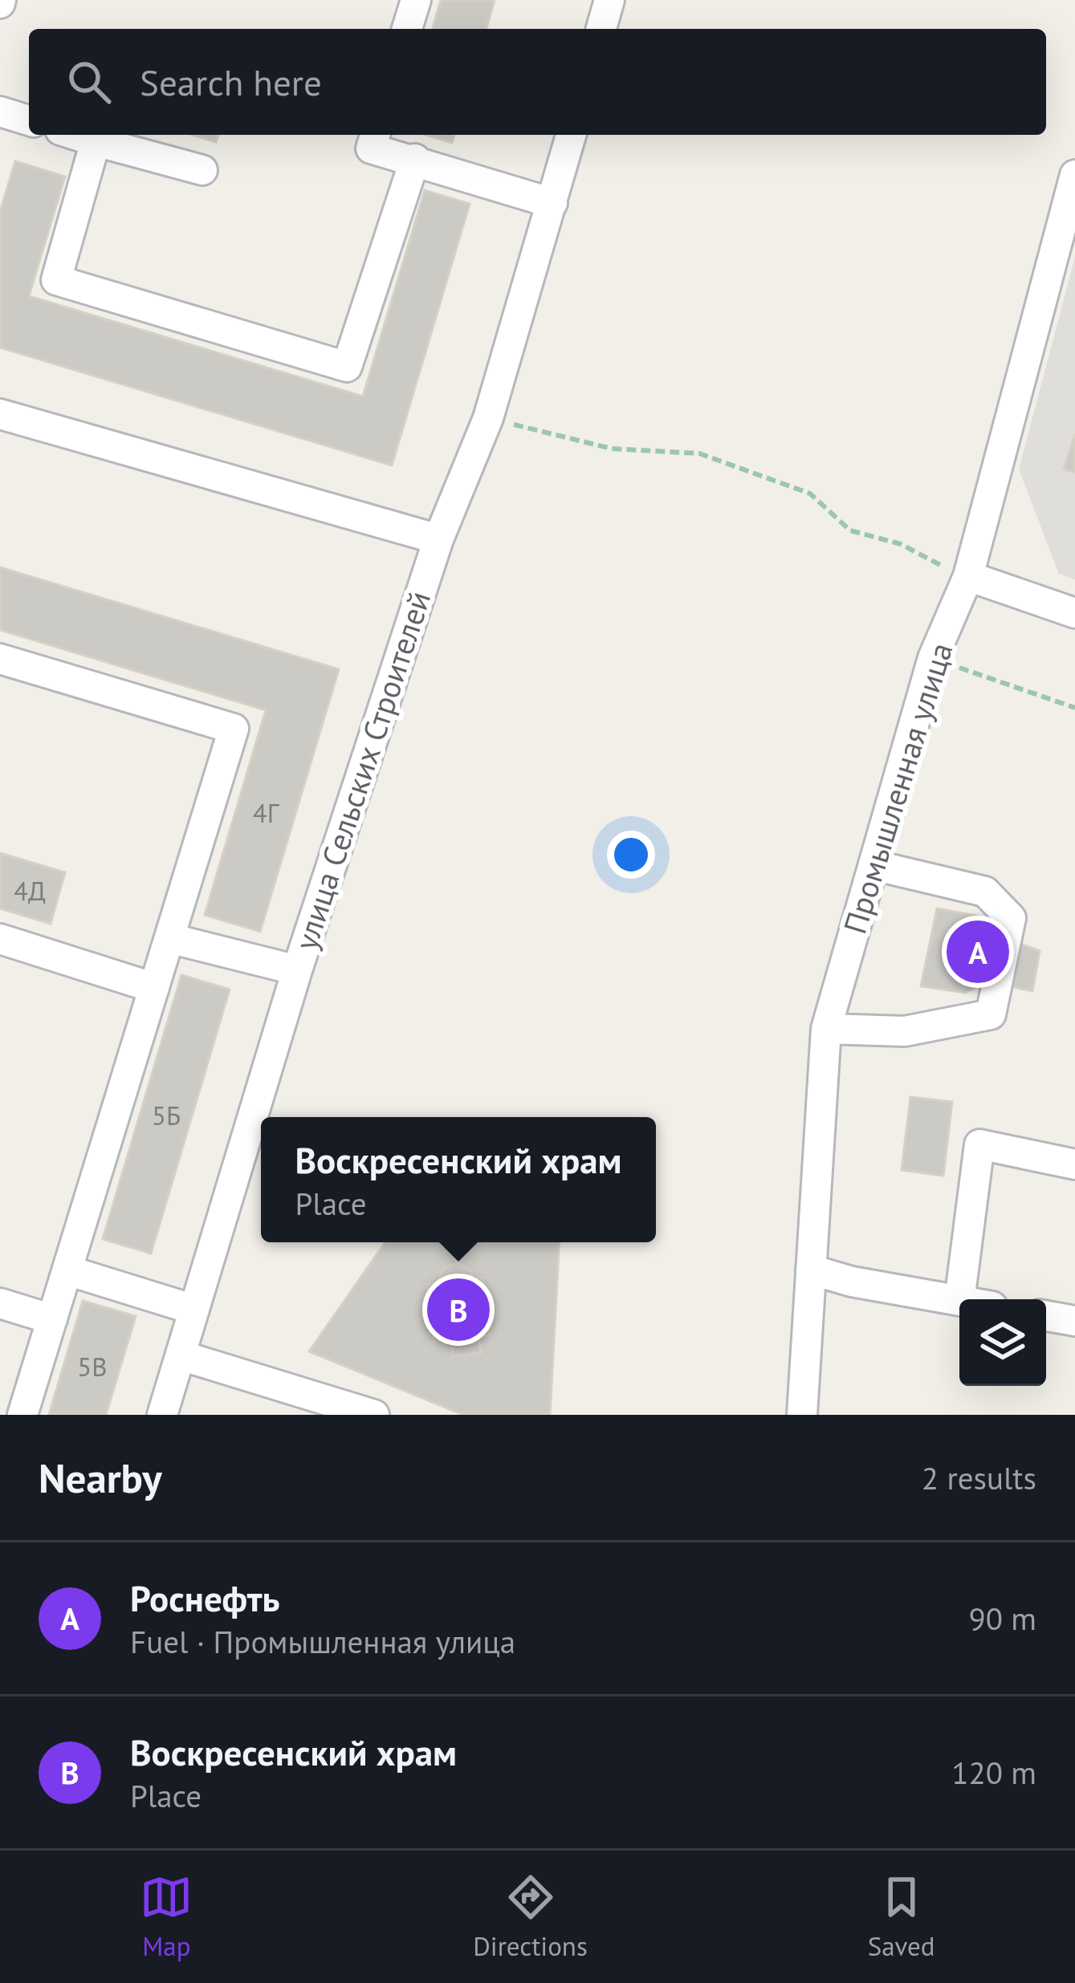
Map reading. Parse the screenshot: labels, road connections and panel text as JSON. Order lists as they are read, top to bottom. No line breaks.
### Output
{"streets":{"street":["улица Сельских Строителей","Промышленная улица"]},"house_numbers":["4Г","4Д","5Б","5В"],"page":{"search":"Search here","pins":["A","B"],"popup":["Воскресенский храм","Place"],"heading":["Nearby","2 results"],"list":[{"mark":"A","name":"Роснефть","note":"Fuel · Промышленная улица","value":"90 m"},{"mark":"B","name":"Воскресенский храм","note":"Place","value":"120 m"}],"nav":["Map","Directions","Saved"]}}
